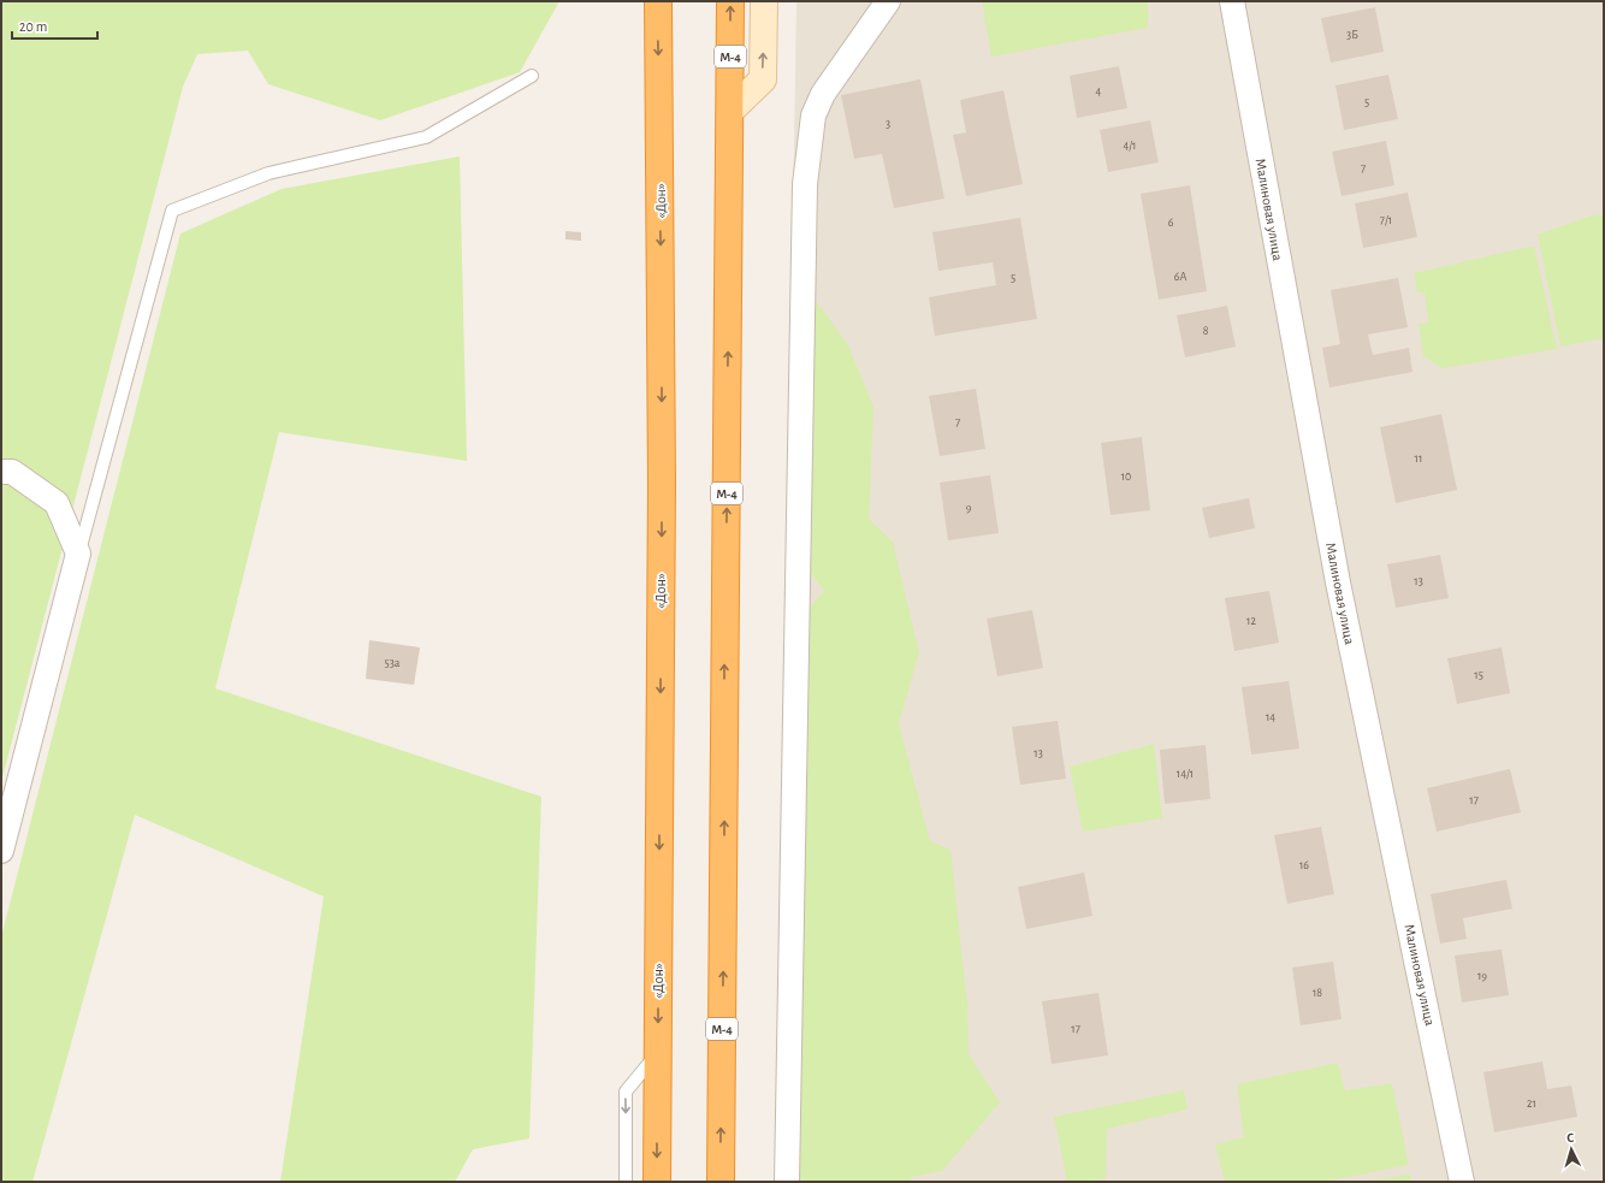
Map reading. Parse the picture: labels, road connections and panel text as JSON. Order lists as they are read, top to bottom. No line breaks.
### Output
{"streets":{"highway":["М-4","«Дон»"],"street":["Малиновая улица"]},"house_numbers":["3Б","4","5","3","4/1","7","7/1","6","6А","5","8","7","11","10","9","13","12","53а","15","14","13","14/1","17","16","19","18","17","21"],"scale_bar":"20 m","north":"top"}
